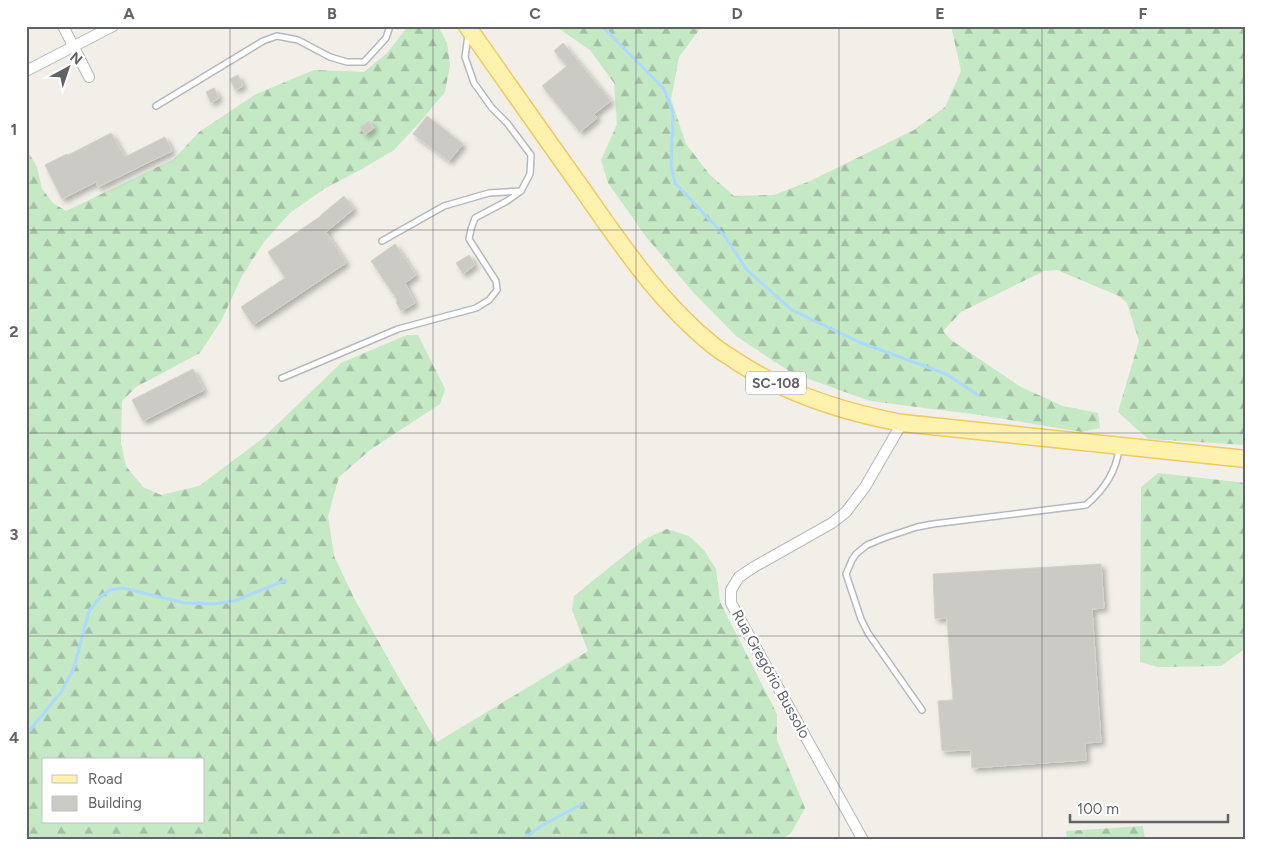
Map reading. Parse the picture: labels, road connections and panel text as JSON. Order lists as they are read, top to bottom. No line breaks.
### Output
{"streets":{"main road":["SC-108"],"street":["Rua Gregório Bussolo"]},"crossings":[["SC-108","Rua Gregório Bussolo"]],"legend":["Road","Building"],"scale_bar":"100 m","north":"top right","grid":{"columns":["A","B","C","D","E","F"],"rows":["1","2","3","4"]}}
